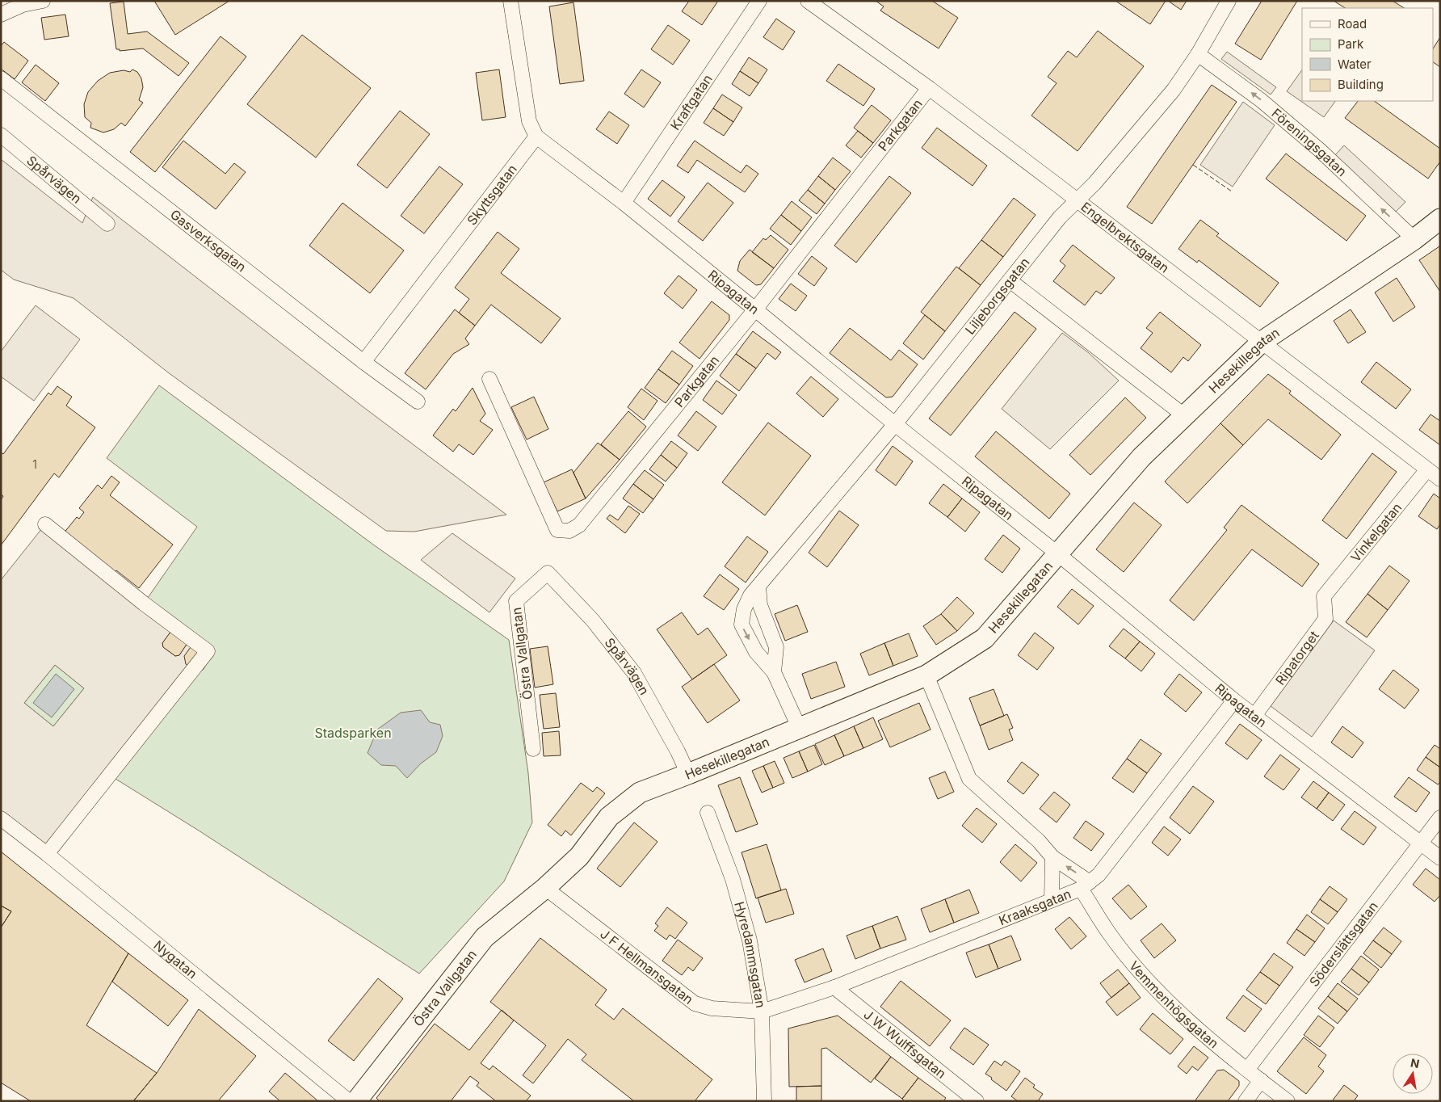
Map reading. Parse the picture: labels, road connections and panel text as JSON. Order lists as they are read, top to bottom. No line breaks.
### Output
{"streets":{"street":["Kraftgatan","Parkgatan","Föreningsgatan","Spårvägen","Skyttsgatan","Engelbrektsgatan","Gasverksgatan","Ripagatan","Liljeborgsgatan","Hesekillegatan","Vinkelgatan","Östra Vallgatan","Ripatorget","Kraaksgatan","Söderslättsgatan","Hyredammsgatan","Nygatan","J F Hellmansgatan","Vemmenhögsgatan","J W Wulffsgatan"]},"crossings":[["Kraftgatan","Ripagatan"],["Parkgatan","Engelbrektsgatan"],["Parkgatan","Ripagatan"],["Föreningsgatan","Liljeborgsgatan"],["Föreningsgatan","Hesekillegatan"],["Spårvägen","Hesekillegatan"],["Spårvägen","Östra Vallgatan"],["Skyttsgatan","Gasverksgatan"],["Skyttsgatan","Ripagatan"],["Engelbrektsgatan","Liljeborgsgatan"],["Engelbrektsgatan","Hesekillegatan"],["Engelbrektsgatan","Vinkelgatan"],["Ripagatan","Liljeborgsgatan"],["Ripagatan","Hesekillegatan"],["Ripagatan","Ripatorget"],["Ripagatan","Kraaksgatan"],["Ripagatan","Söderslättsgatan"],["Liljeborgsgatan","Hesekillegatan"],["Hesekillegatan","Östra Vallgatan"],["Hesekillegatan","J F Hellmansgatan"],["Hesekillegatan","Vemmenhögsgatan"],["Vinkelgatan","Ripatorget"],["Östra Vallgatan","J F Hellmansgatan"],["Kraaksgatan","Hyredammsgatan"],["Kraaksgatan","J F Hellmansgatan"],["Kraaksgatan","Vemmenhögsgatan"],["Kraaksgatan","J W Wulffsgatan"],["Söderslättsgatan","Vemmenhögsgatan"],["Hyredammsgatan","J F Hellmansgatan"]],"one_way":["Föreningsgatan"],"parks":["Stadsparken"],"house_numbers":["1"],"legend":["Road","Park","Water","Building"],"north":"top"}
